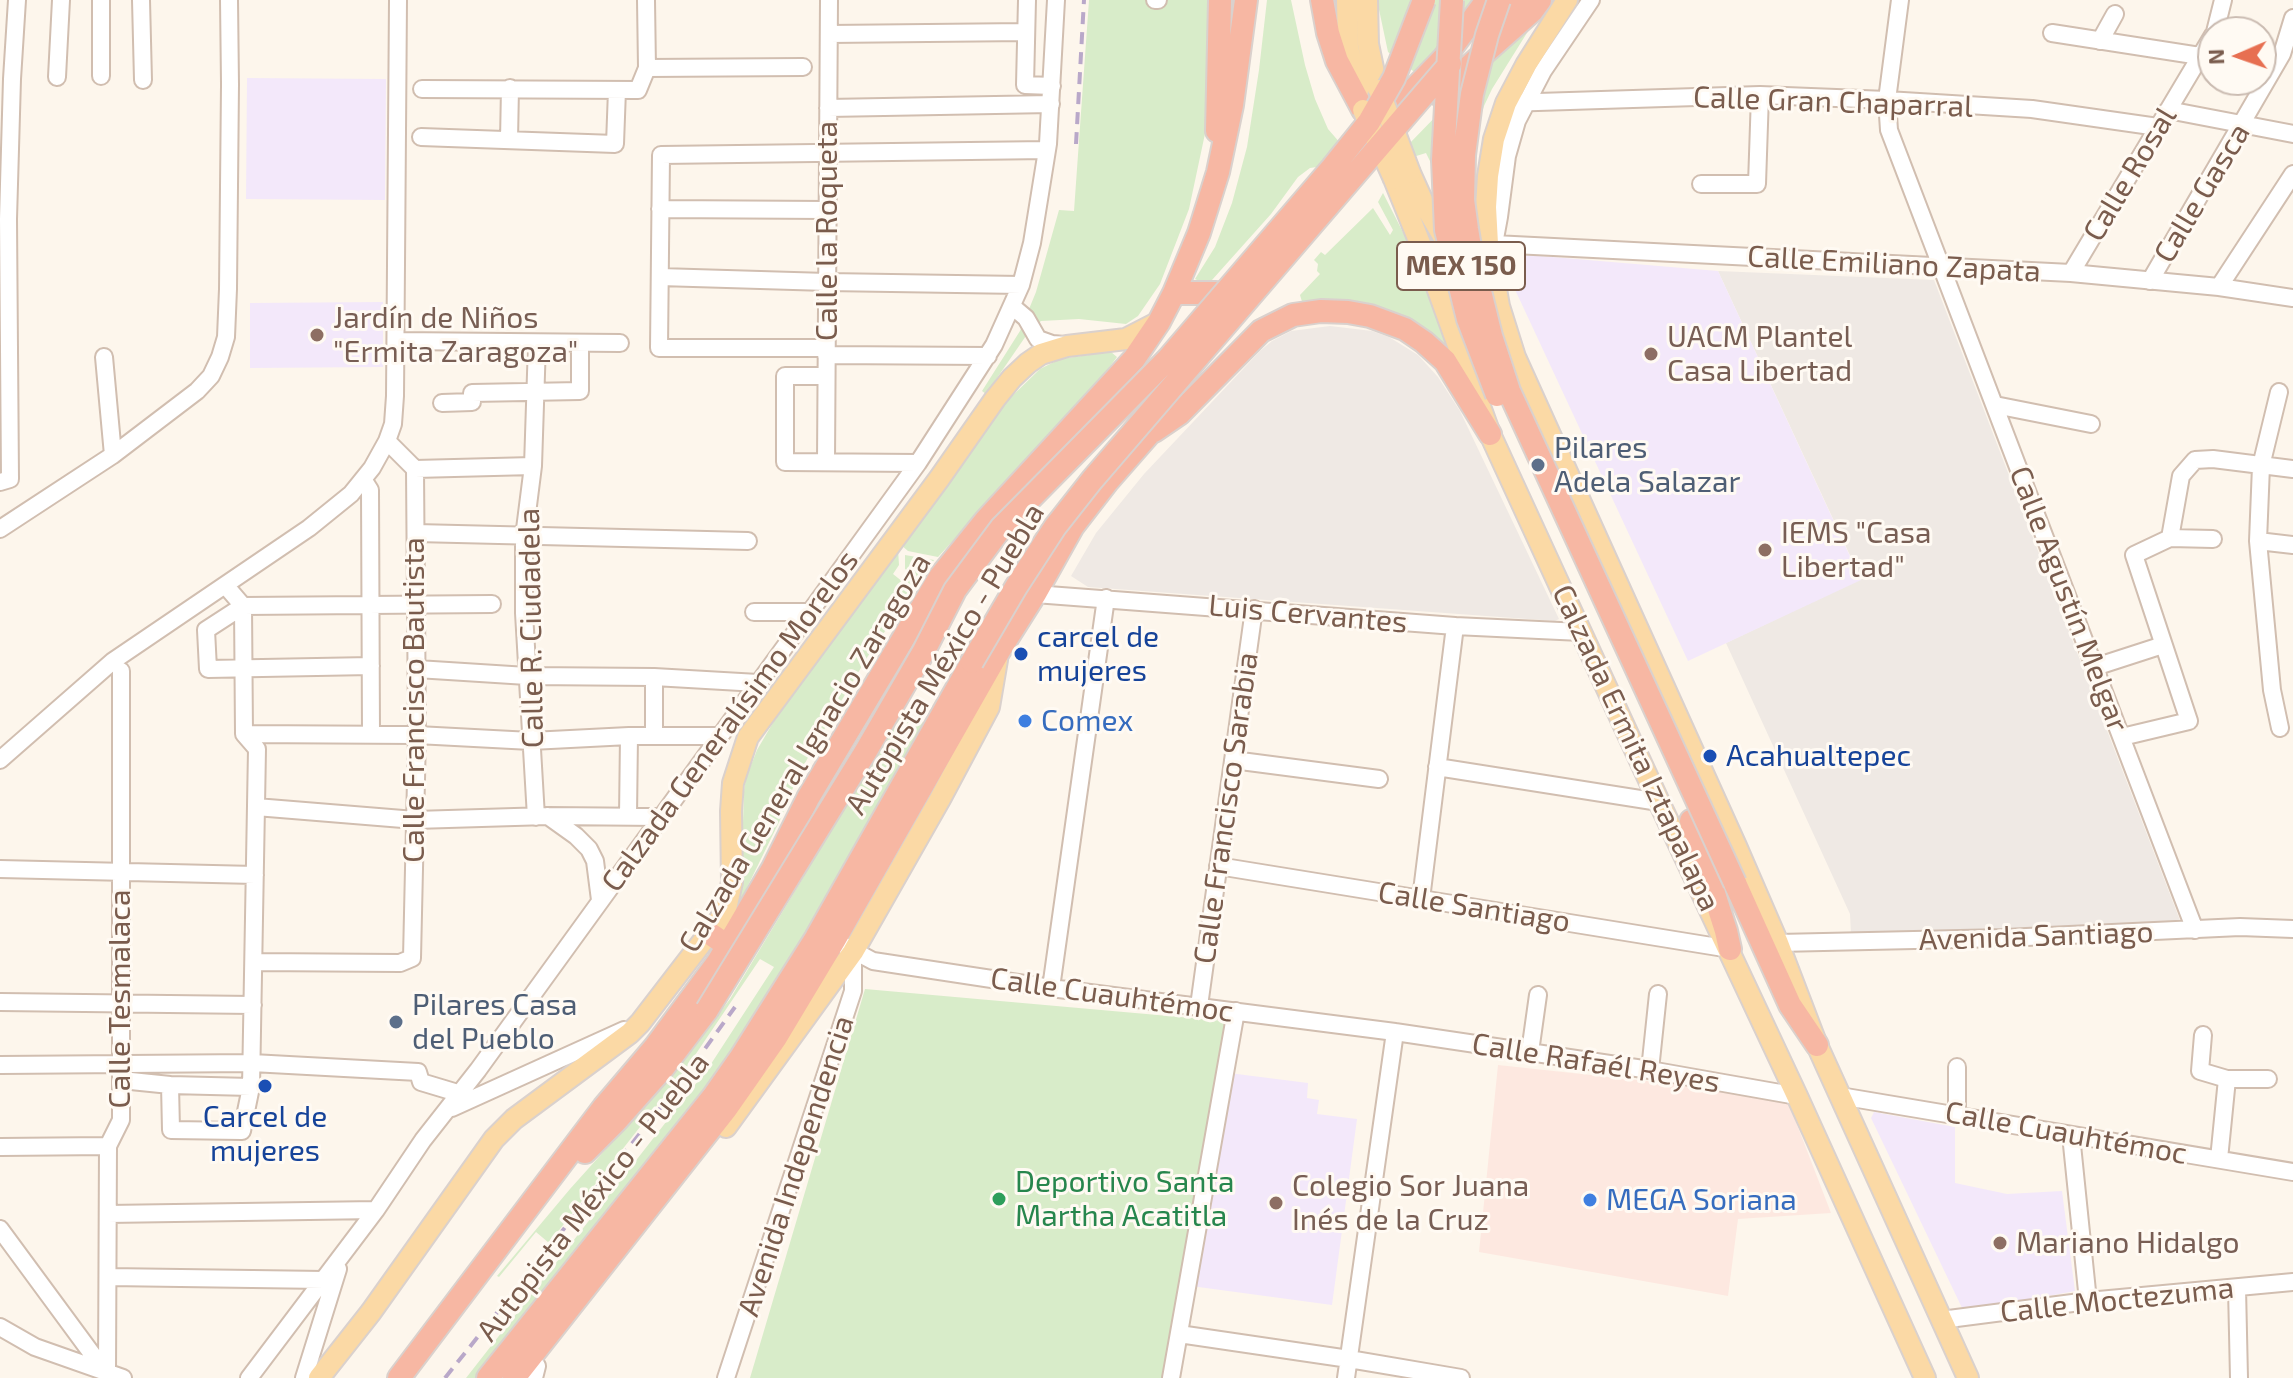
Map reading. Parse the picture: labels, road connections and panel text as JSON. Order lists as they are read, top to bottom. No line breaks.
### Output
{"streets":{"highway":["Autopista México - Puebla","Calzada General Ignacio Zaragoza"],"main road":["MEX 150","Calzada Ermita Iztapalapa"],"street":["Calle Gran Chaparral","Calle Rosal","Calle Gasca","Calle la Roqueta","Calle Emiliano Zapata","Calle Agustín Melgar","Luis Cervantes","Calle R. Ciudadela","Calle Francisco Bautista","Calzada Generalísimo Morelos","Calle Francisco Sarabia","Calle Santiago","Avenida Santiago","Calle Cuauhtémoc","Calle Tesmalaca","Calle Rafaél Reyes","Avenida Independencia","Calle Moctezuma"]},"crossings":[["Calle Gran Chaparral","Calle Rosal"],["Calle Gran Chaparral","Calle Agustín Melgar"],["Calle Gran Chaparral","Calzada Ermita Iztapalapa"],["Calle Rosal","Calle Emiliano Zapata"],["Calle Gasca","Calle Emiliano Zapata"],["Calle Emiliano Zapata","Calle Agustín Melgar"],["Calle Emiliano Zapata","Calzada Ermita Iztapalapa"],["MEX 150","Calzada Ermita Iztapalapa"],["Calle Agustín Melgar","Avenida Santiago"],["Luis Cervantes","Calzada Ermita Iztapalapa"],["Luis Cervantes","Calle Francisco Sarabia"],["Autopista México - Puebla","Calzada Ermita Iztapalapa"],["Autopista México - Puebla","Calzada General Ignacio Zaragoza"],["Calzada Ermita Iztapalapa","Calle Santiago"],["Calzada Ermita Iztapalapa","Avenida Santiago"],["Calzada Ermita Iztapalapa","Calle Cuauhtémoc"],["Calzada Ermita Iztapalapa","Calle Rafaél Reyes"],["Calzada Ermita Iztapalapa","Calle Moctezuma"],["Calle Francisco Sarabia","Calle Santiago"],["Calle Francisco Sarabia","Calle Cuauhtémoc"],["Calle Cuauhtémoc","Calle Rafaél Reyes"],["Calle Cuauhtémoc","Avenida Independencia"]],"places":["Jardín de Niños \"Ermita Zaragoza\"","UACM Plantel Casa Libertad","Pilares Adela Salazar","IEMS \"Casa Libertad\"","carcel de mujeres","Comex","Acahualtepec","Pilares Casa del Pueblo","Carcel de mujeres","Deportivo Santa Martha Acatitla","MEGA Soriana","Colegio Sor Juana Inés de la Cruz","Mariano Hidalgo"],"north":"left"}
